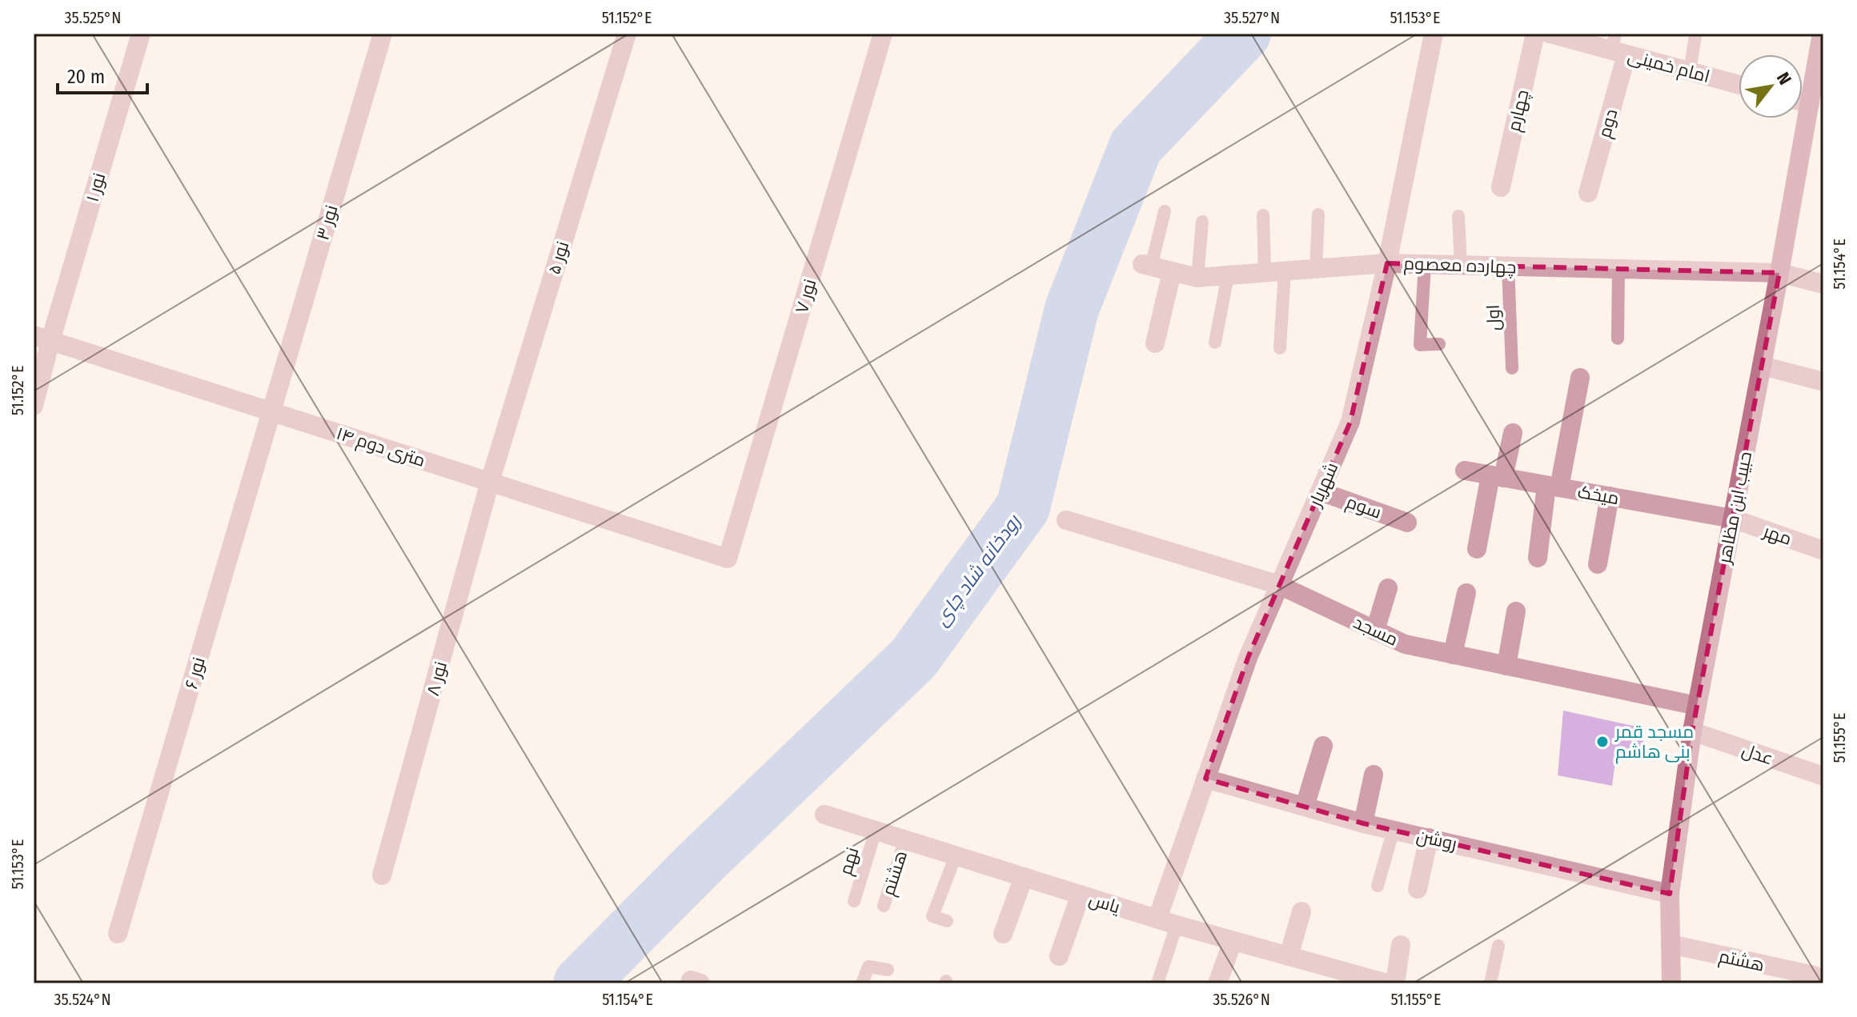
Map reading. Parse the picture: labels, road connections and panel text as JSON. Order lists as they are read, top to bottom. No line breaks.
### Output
{"streets":{"street":["امام خمینی","چهارم","دوم","نور ۱","نور ۳","نور ۵","چهارده معصوم","نور ۷","۱۴ متری دوم","شهریار","میخک","سوم","حبیب ابن مظاهر","مهر","مسجد","نور ۶","نور ۸","عدل","روشن","هشتم","یاس"],"lane":["اول","نهم"]},"crossings":[["امام خمینی","دوم"],["نور ۱","۱۴ متری دوم"],["نور ۳","۱۴ متری دوم"],["نور ۳","نور ۶"],["نور ۵","۱۴ متری دوم"],["نور ۵","نور ۸"],["چهارده معصوم","اول"],["چهارده معصوم","شهریار"],["چهارده معصوم","حبیب ابن مظاهر"],["نور ۷","۱۴ متری دوم"],["۱۴ متری دوم","نور ۶"],["۱۴ متری دوم","نور ۸"],["شهریار","سوم"],["شهریار","مسجد"],["شهریار","روشن"],["شهریار","یاس"],["میخک","حبیب ابن مظاهر"],["میخک","مهر"],["حبیب ابن مظاهر","مهر"],["حبیب ابن مظاهر","مسجد"],["حبیب ابن مظاهر","عدل"],["حبیب ابن مظاهر","روشن"],["حبیب ابن مظاهر","هشتم"],["نهم","یاس"],["هشتم","یاس"]],"water":["رودخانه شاد چای"],"places":["مسجد قمر بنی هاشم"],"scale_bar":"20 m","north":"top right","coordinates":["35.525°N","51.152°E","35.527°N","51.153°E","51.154°E","51.155°E","35.524°N","35.526°N"]}
